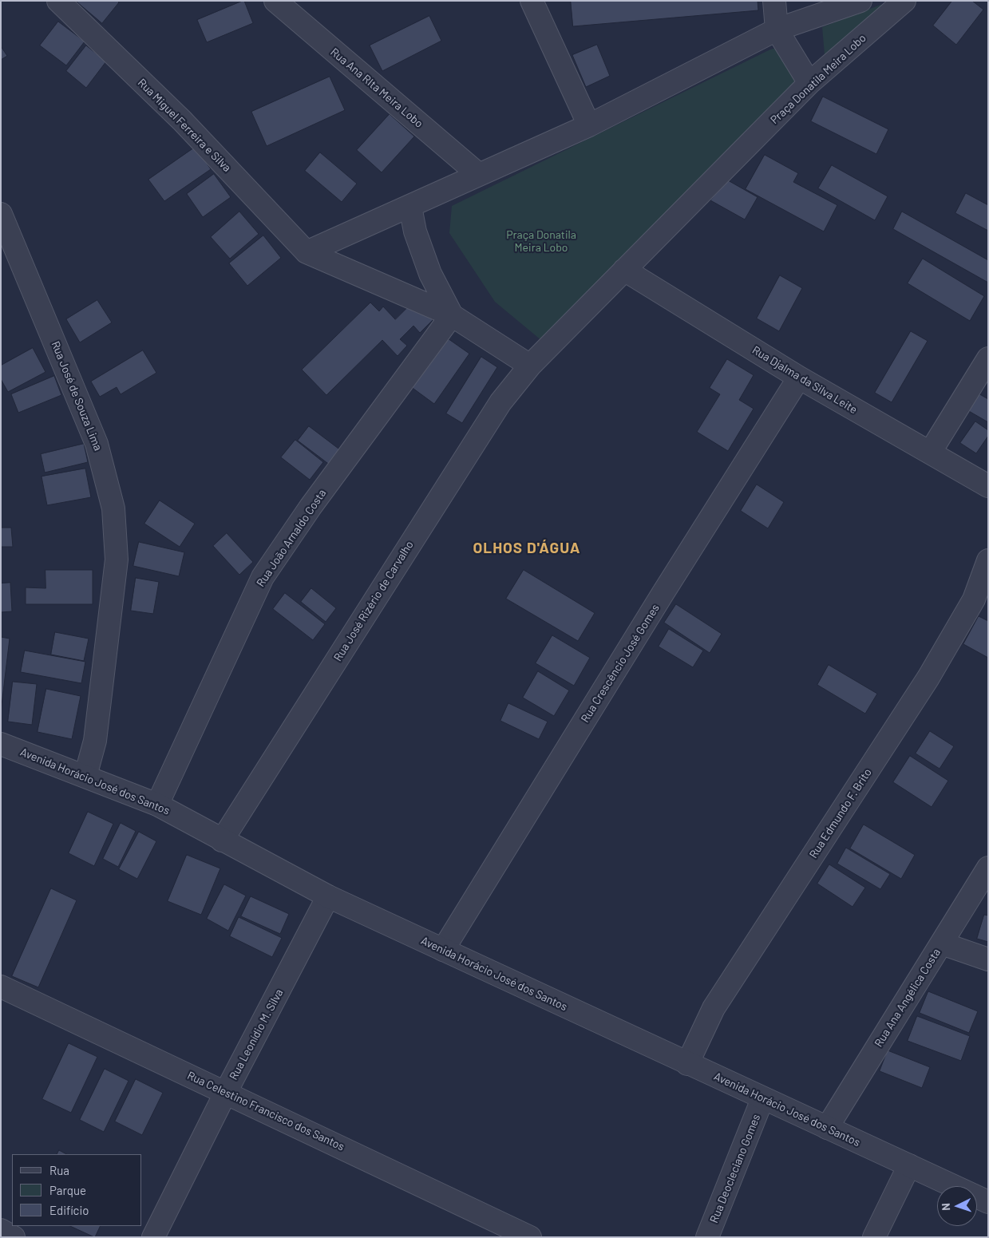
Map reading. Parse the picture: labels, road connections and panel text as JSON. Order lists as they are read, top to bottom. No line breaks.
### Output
{"streets":{"street":["Praça Donatila Meira Lobo","Rua Ana RIta Meira Lobo","Rua Miguel Ferreira e Silva","Rua Djalma da Silva Leite","Rua José de Souza Lima","Rua João Arnaldo Costa","Rua José Rizério de Carvalho","Rua Crescêncio José Gomes","Avenida Horácio José dos Santos","Rua Edmundo F. Brito","Rua Ana Angélica Costa","Rua Leonídio M. Silva","Rua Celestino Francisco dos Santos","Rua Deocleciano Gomes"]},"crossings":[["Praça Donatila Meira Lobo","Rua Djalma da Silva Leite"],["Praça Donatila Meira Lobo","Rua José Rizério de Carvalho"],["Rua Djalma da Silva Leite","Rua Crescêncio José Gomes"],["Rua José de Souza Lima","Avenida Horácio José dos Santos"],["Rua João Arnaldo Costa","Avenida Horácio José dos Santos"],["Rua José Rizério de Carvalho","Avenida Horácio José dos Santos"],["Rua Crescêncio José Gomes","Avenida Horácio José dos Santos"],["Avenida Horácio José dos Santos","Rua Edmundo F. Brito"],["Avenida Horácio José dos Santos","Rua Ana Angélica Costa"],["Avenida Horácio José dos Santos","Rua Leonídio M. Silva"],["Avenida Horácio José dos Santos","Rua Deocleciano Gomes"],["Rua Leonídio M. Silva","Rua Celestino Francisco dos Santos"]],"districts":["OLHOS D'ÁGUA"],"parks":["Praça Donatila Meira Lobo"],"legend":["Rua","Parque","Edifício"],"north":"left"}
